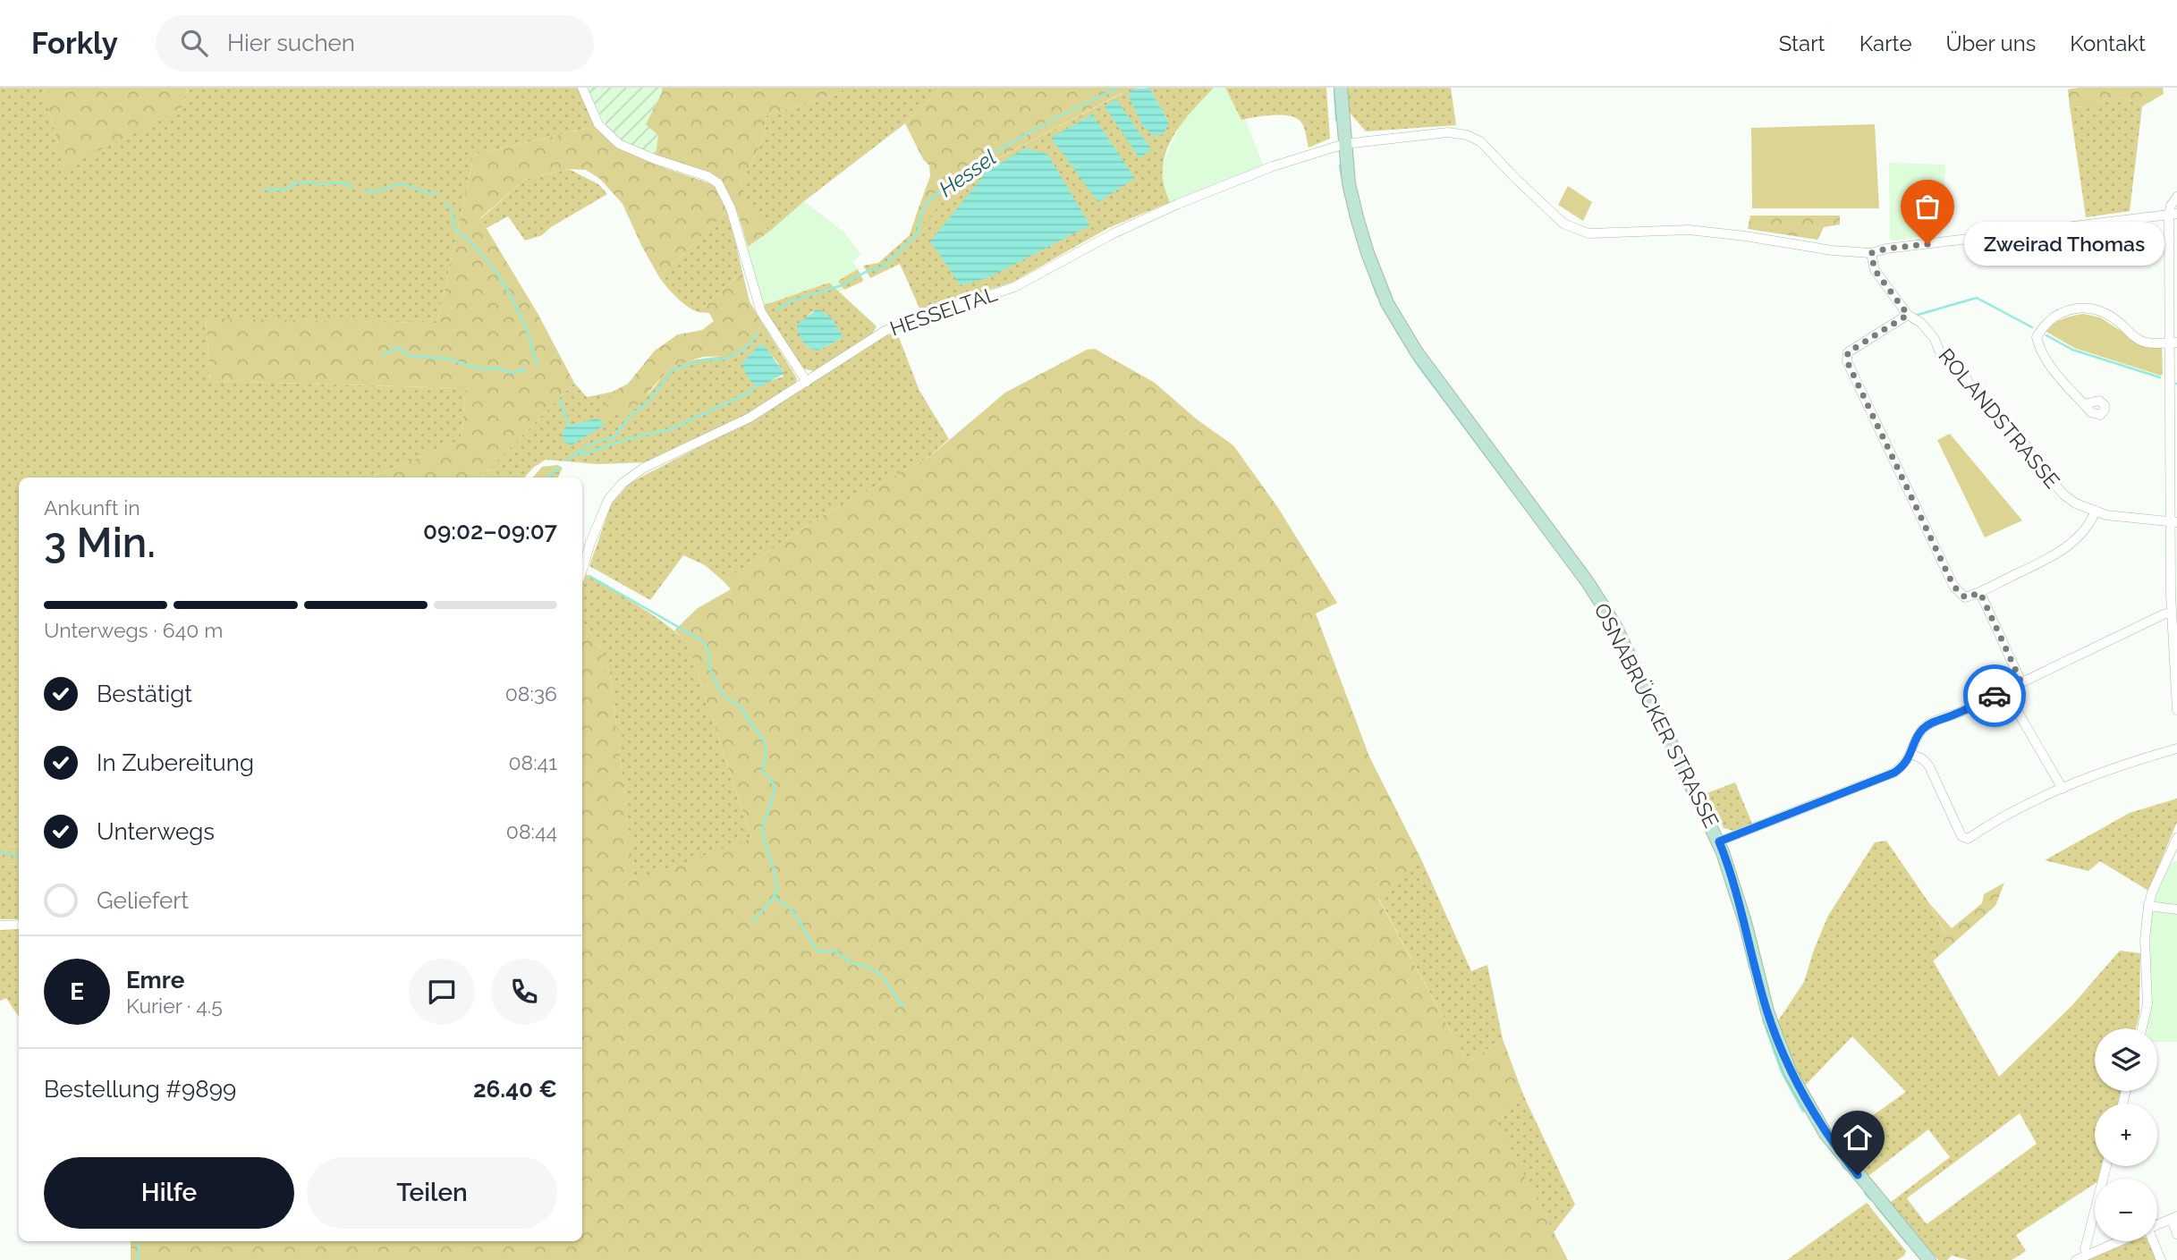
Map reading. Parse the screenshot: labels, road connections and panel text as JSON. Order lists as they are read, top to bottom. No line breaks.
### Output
{"streets":{"main road":["OSNABRÜCKER STRASSE"],"street":["HESSELTAL","ROLANDSTRASSE"]},"crossings":[["HESSELTAL","ROLANDSTRASSE"],["HESSELTAL","OSNABRÜCKER STRASSE"]],"water":["Hessel"],"places":["Zweirad Thomas"],"page":{"header":"Forkly","search":"Hier suchen","nav":["Start","Karte","Über uns","Kontakt"],"bubble":"Zweirad Thomas","heading":["3 Min.","Ankunft in","09:02–09:07"],"panel":["Emre","Kurier · 4.5","Bestellung #9899","26.40 €"],"bar":"Unterwegs · 640 m","list":[["Bestätigt","08:36"],["In Zubereitung","08:41"],["Unterwegs","08:44"],"Geliefert"],"round":"E","map_buttons":["+","−"],"buttons":["Hilfe","Teilen"]}}
